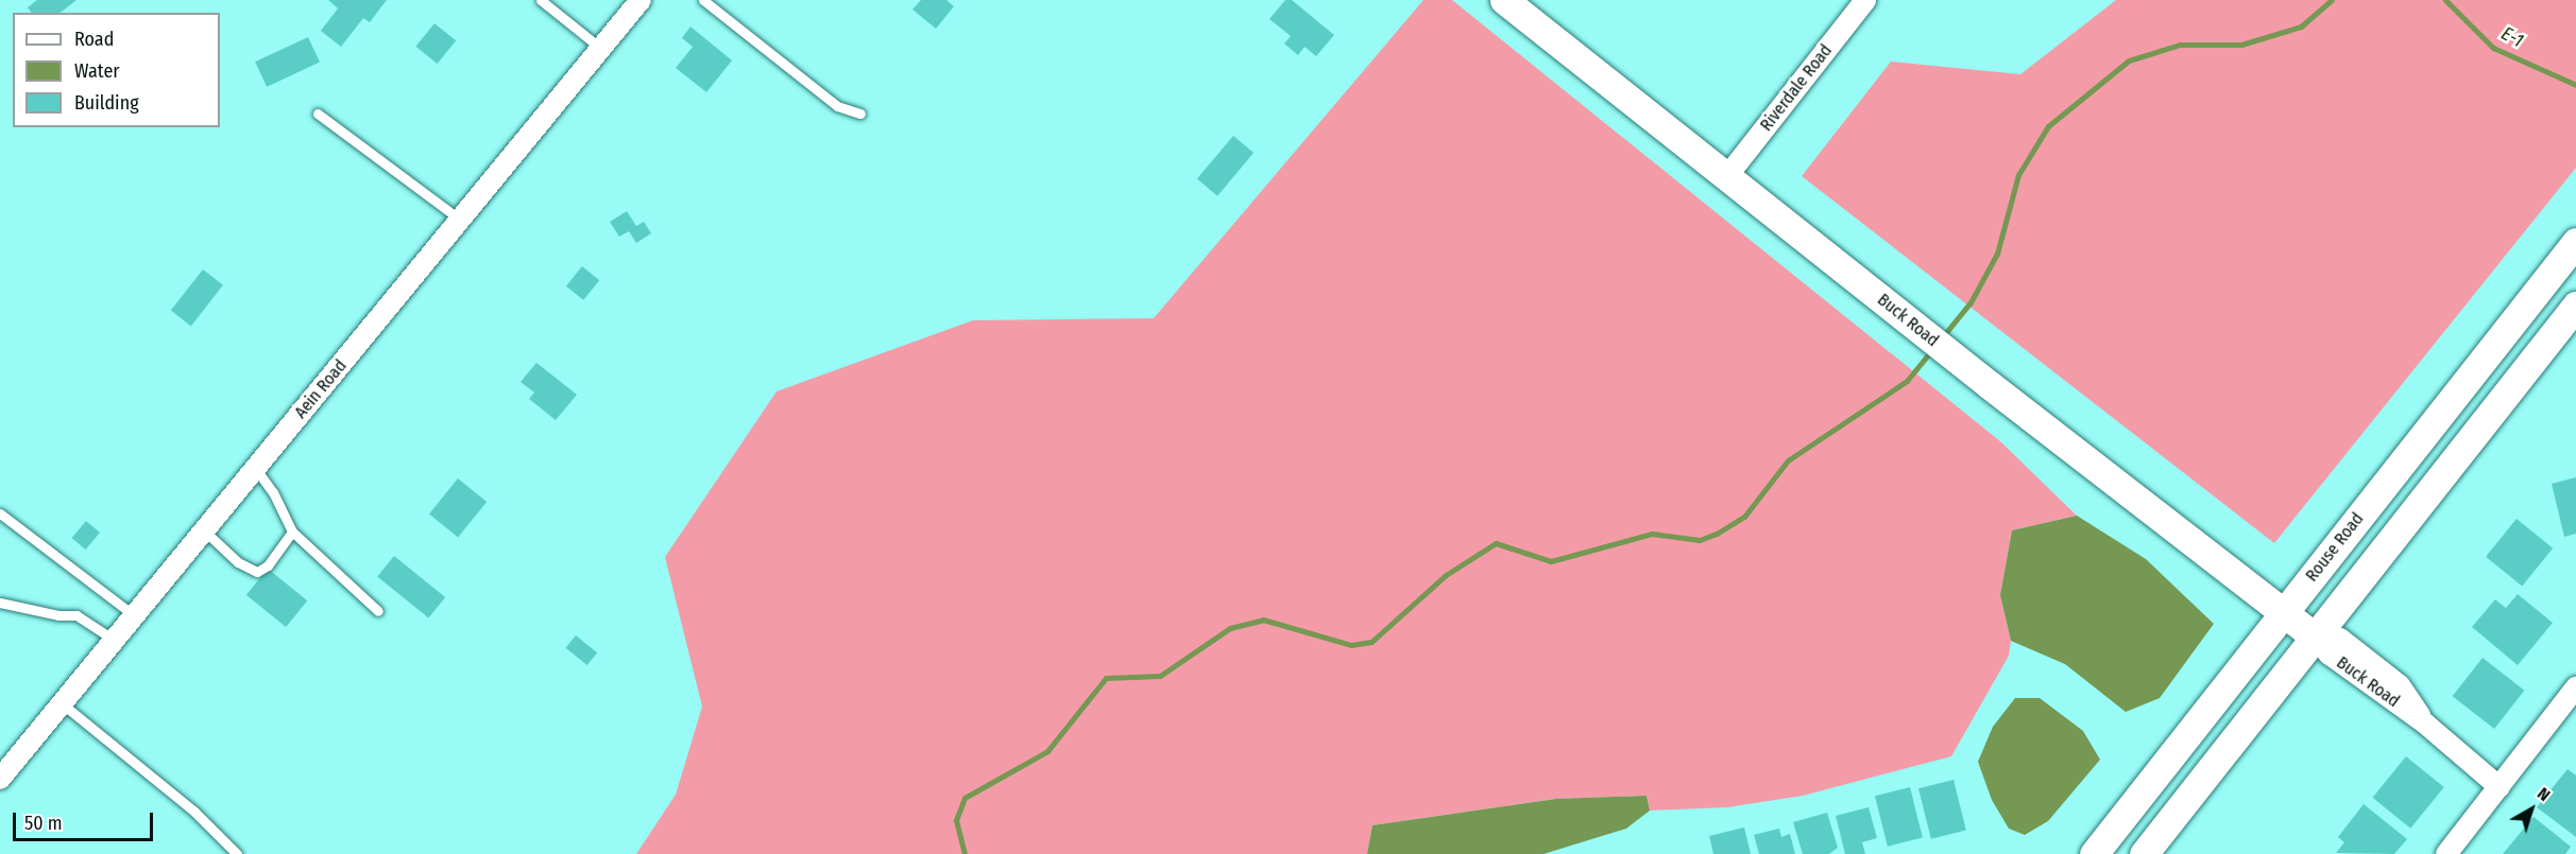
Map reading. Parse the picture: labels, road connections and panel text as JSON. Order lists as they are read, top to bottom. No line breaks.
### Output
{"streets":{"street":["Riverdale Road","Buck Road","Aein Road","Rouse Road"]},"crossings":[["Riverdale Road","Buck Road"],["Buck Road","Rouse Road"]],"water":["E-1"],"legend":["Road","Water","Building"],"scale_bar":"50 m","north":"top right"}
